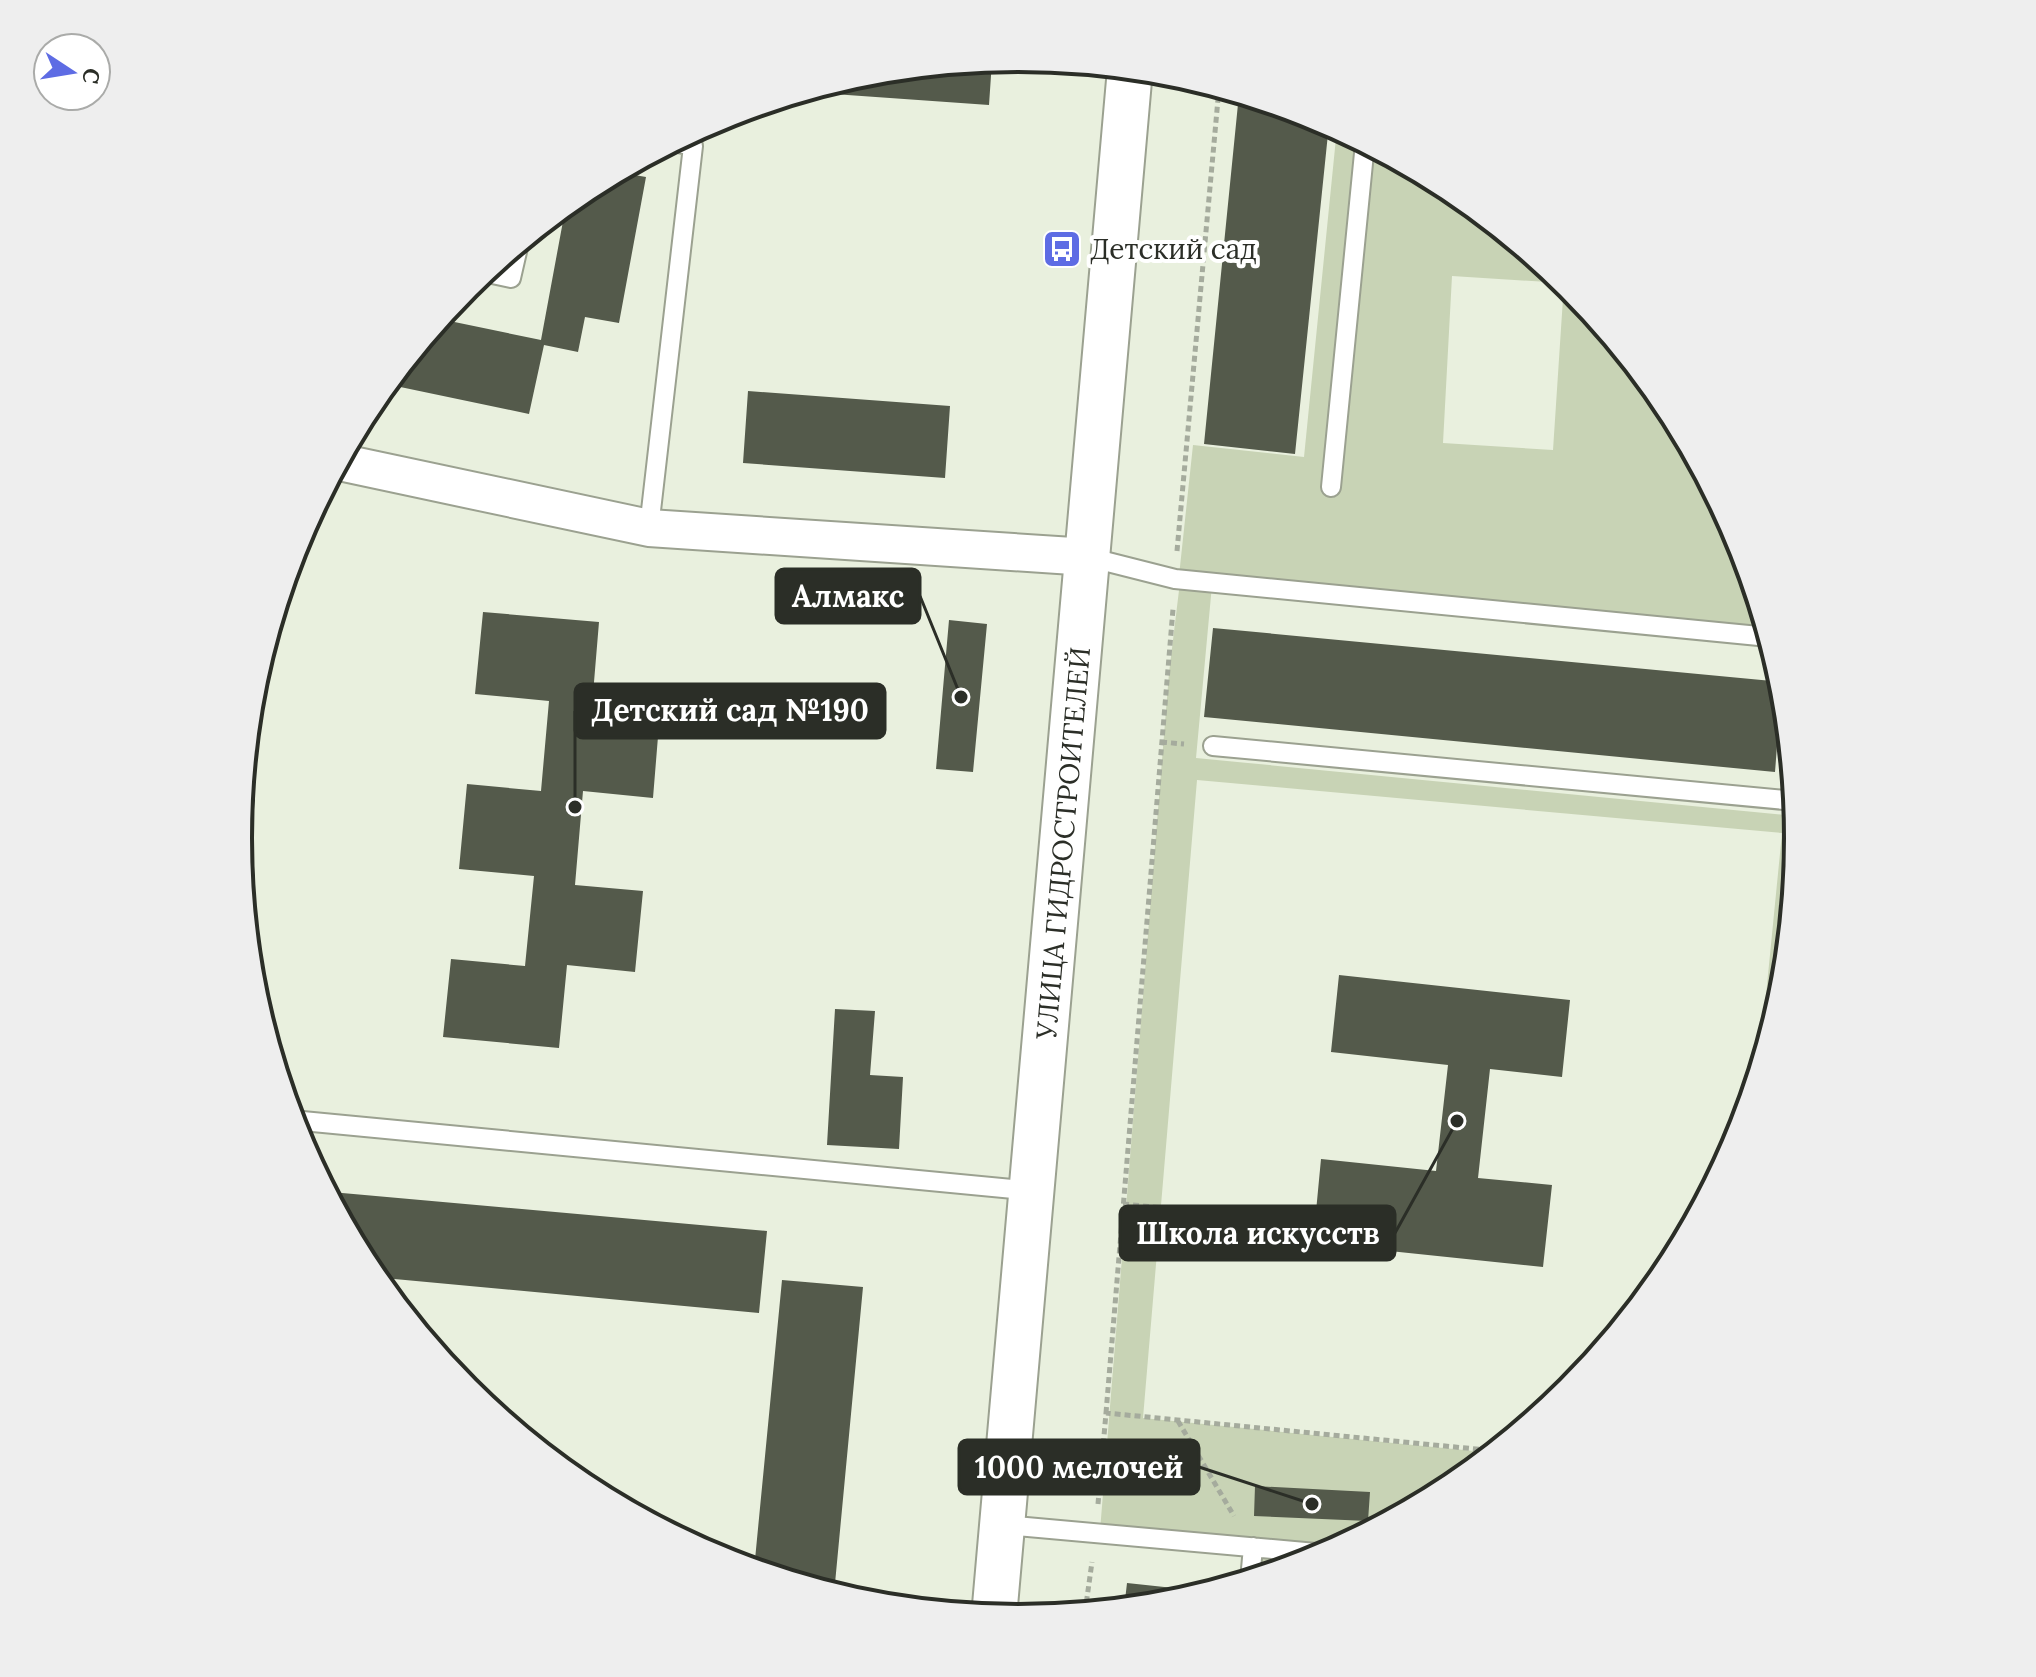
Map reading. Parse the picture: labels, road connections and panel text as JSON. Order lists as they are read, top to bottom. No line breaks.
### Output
{"streets":{"street":["УЛИЦА ГИДРОСТРОИТЕЛЕЙ"]},"places":{"bus stop":["Детский сад"],"other":["Алмакс","Детский сад №190","Школа искусств","1000 мелочей"]},"north":"right"}
